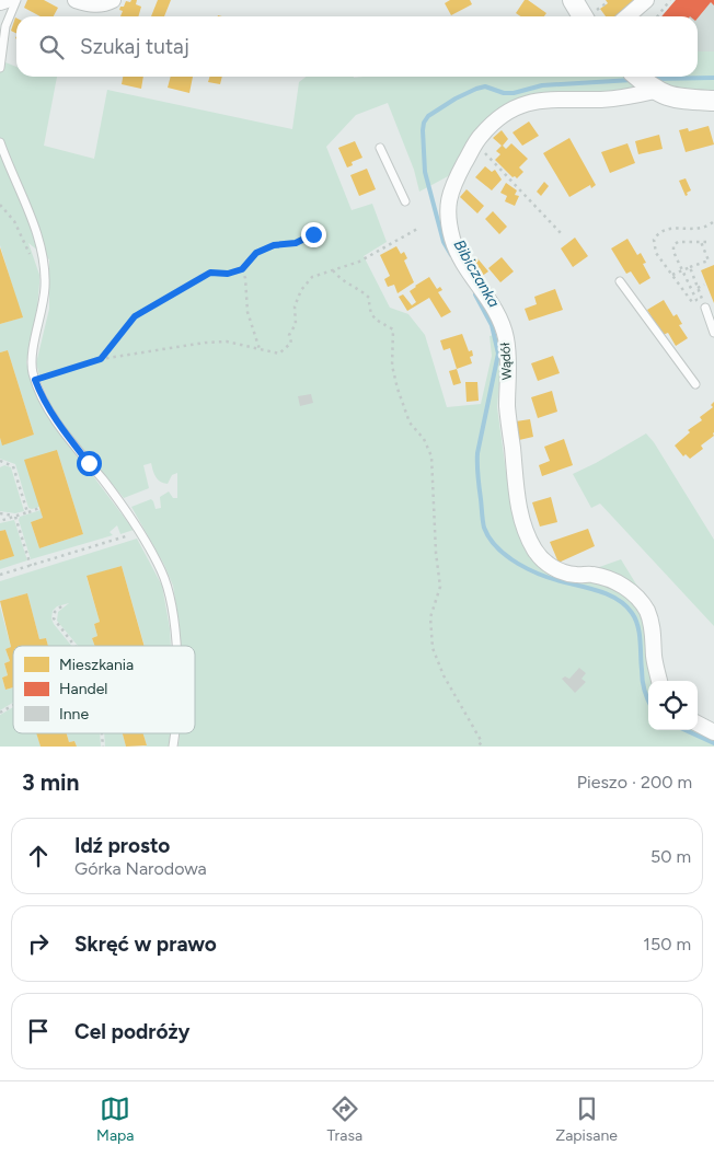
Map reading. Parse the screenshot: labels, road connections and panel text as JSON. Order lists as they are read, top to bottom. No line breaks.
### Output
{"streets":{"street":["Wądół"]},"water":["Bibiczanka"],"legend":["Mieszkania","Handel","Inne"],"page":{"search":"Szukaj tutaj","heading":["3 min","Pieszo · 200 m"],"list":[["Idź prosto","Górka Narodowa","50 m"],["Skręć w prawo","150 m"],"Cel podróży"],"nav":["Mapa","Trasa","Zapisane"]}}
